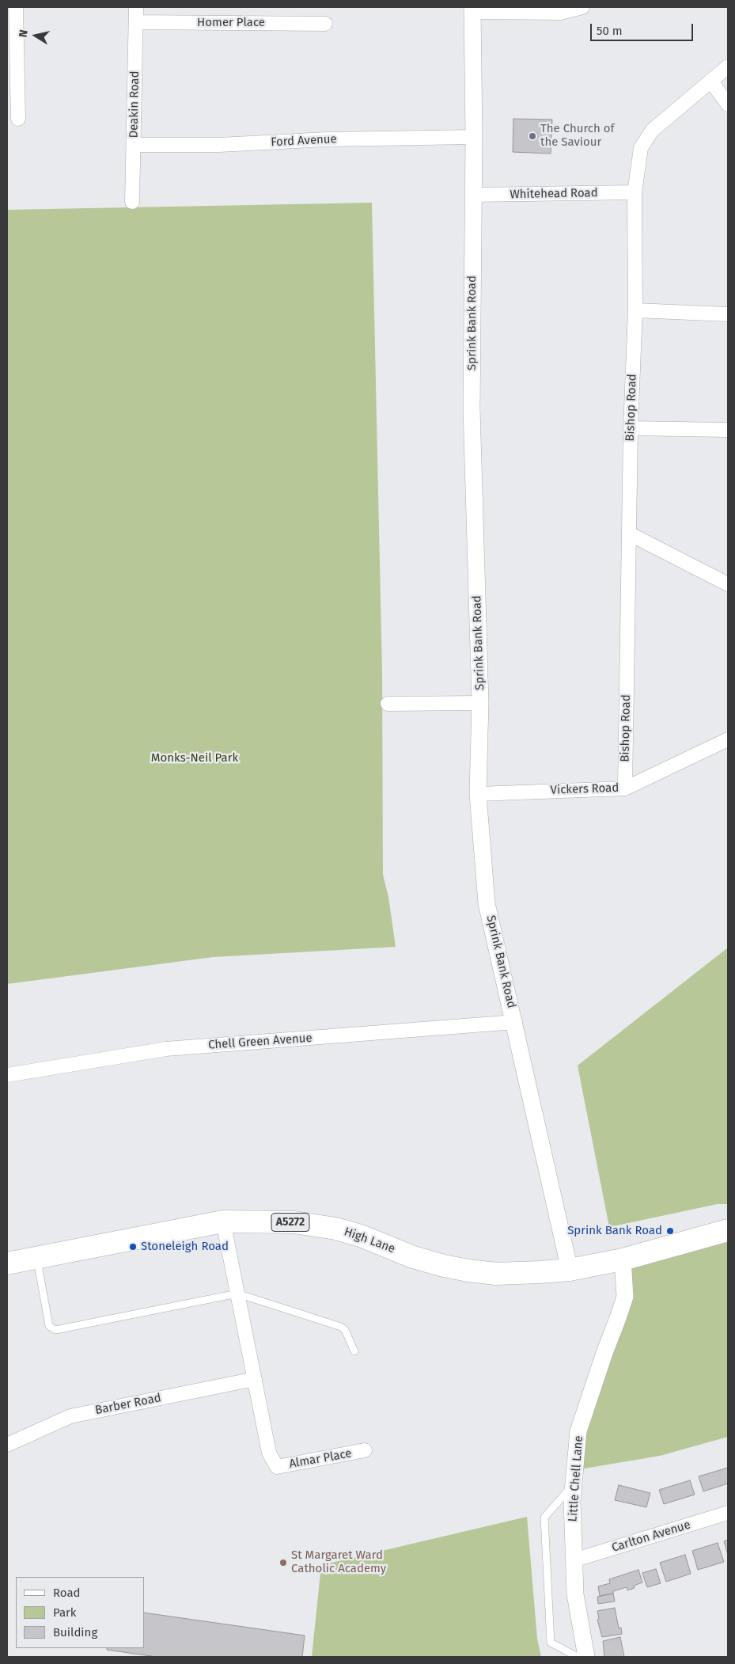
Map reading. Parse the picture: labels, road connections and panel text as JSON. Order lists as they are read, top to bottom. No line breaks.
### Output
{"streets":{"main road":["A5272","High Lane"],"street":["Homer Place","Deakin Road","Ford Avenue","Whitehead Road","Sprink Bank Road","Bishop Road","Vickers Road","Chell Green Avenue","Barber Road","Almar Place","Little Chell Lane","Carlton Avenue"]},"crossings":[["Homer Place","Deakin Road"],["Deakin Road","Ford Avenue"],["Ford Avenue","Sprink Bank Road"],["Whitehead Road","Sprink Bank Road"],["Whitehead Road","Bishop Road"],["Sprink Bank Road","Vickers Road"],["Sprink Bank Road","Chell Green Avenue"],["Sprink Bank Road","High Lane"],["Bishop Road","Vickers Road"],["High Lane","Little Chell Lane"],["Barber Road","Almar Place"],["Little Chell Lane","Carlton Avenue"]],"parks":["Monks-Neil Park"],"places":["The Church of the Saviour","Sprink Bank Road","Stoneleigh Road","St Margaret Ward Catholic Academy"],"legend":["Road","Park","Building"],"scale_bar":"50 m","north":"left"}
